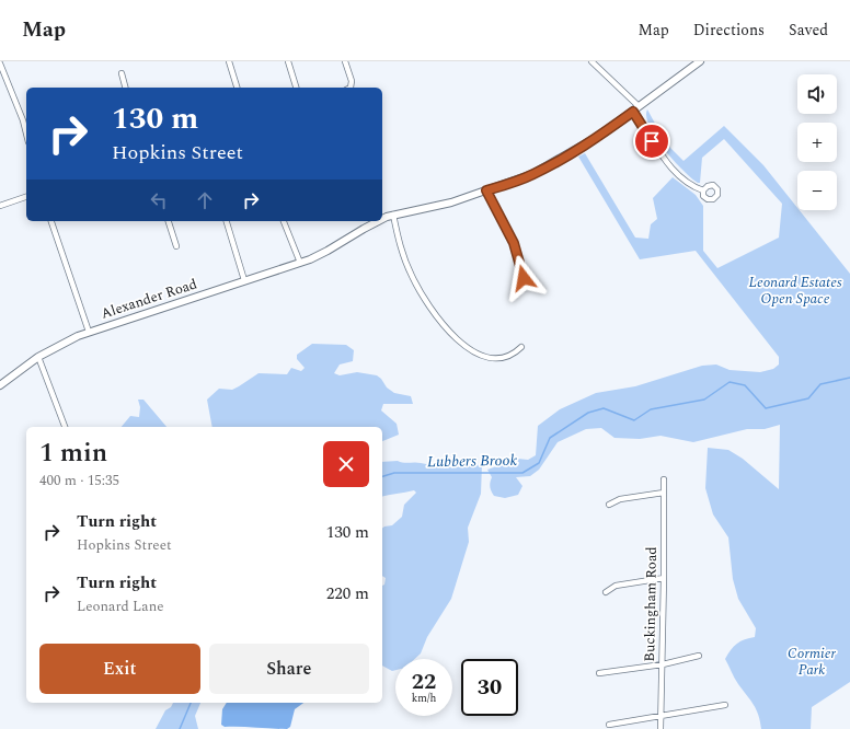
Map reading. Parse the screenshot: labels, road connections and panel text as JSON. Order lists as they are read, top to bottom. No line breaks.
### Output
{"streets":{"street":["Alexander Road","Buckingham Road"]},"water":["Lubbers Brook"],"parks":["Leonard Estates Open Space","Cormier Park"],"page":{"header":"Map","nav":["Map","Directions","Saved"],"map_buttons":["+","−"],"turn":["130 m","Hopkins Street"],"heading":["1 min","400 m · 15:35"],"list":[{"name":"Turn right","note":"Hopkins Street","value":"130 m"},{"name":"Turn right","note":"Leonard Lane","value":"220 m"}],"buttons":["Exit","Share"],"speed":"22 km/h","limit":"30"}}
